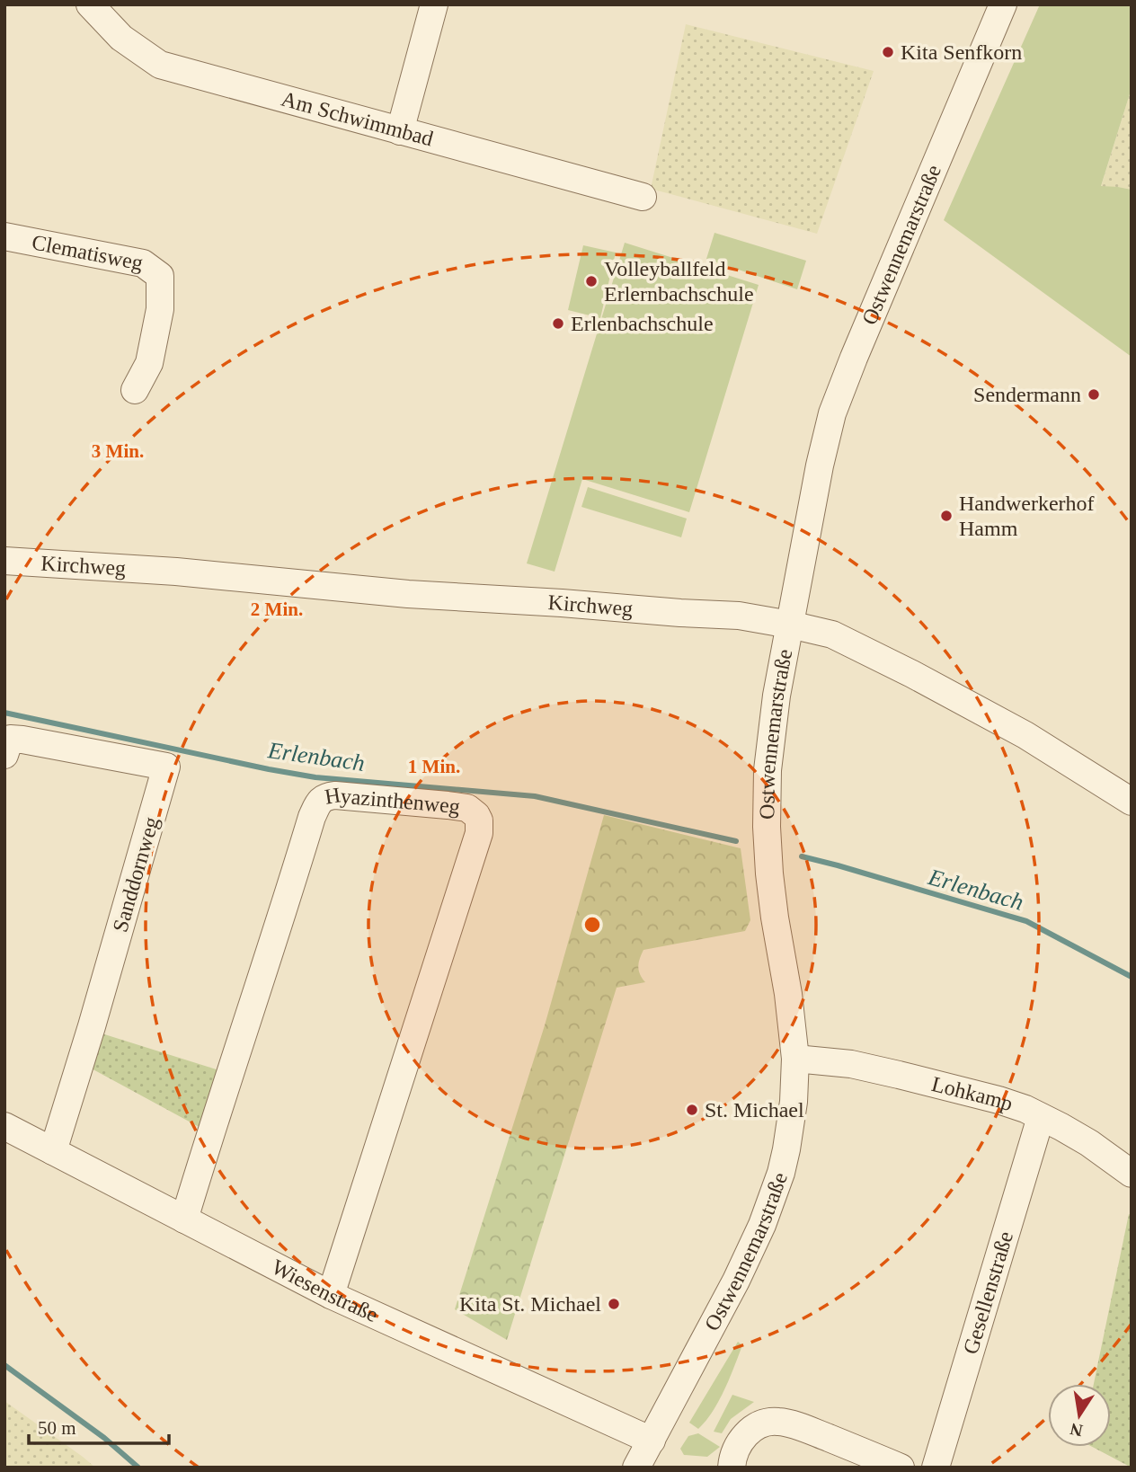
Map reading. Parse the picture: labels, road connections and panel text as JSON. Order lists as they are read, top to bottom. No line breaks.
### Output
{"streets":{"street":["Am Schwimmbad","Ostwennemarstraße","Clematisweg","Kirchweg","Hyazinthenweg","Sanddornweg","Lohkamp","Wiesenstraße","Gesellenstraße"]},"crossings":[["Ostwennemarstraße","Kirchweg"],["Ostwennemarstraße","Lohkamp"],["Ostwennemarstraße","Wiesenstraße"],["Hyazinthenweg","Wiesenstraße"],["Sanddornweg","Wiesenstraße"],["Lohkamp","Gesellenstraße"]],"water":["Erlenbach"],"places":["Kita Senfkorn","Volleyballfeld Erlernbachschule","Erlenbachschule","Sendermann","Handwerkerhof Hamm","St. Michael","Kita St. Michael"],"scale_bar":"50 m","north":"bottom","rings":["3 Min.","2 Min.","1 Min."]}
